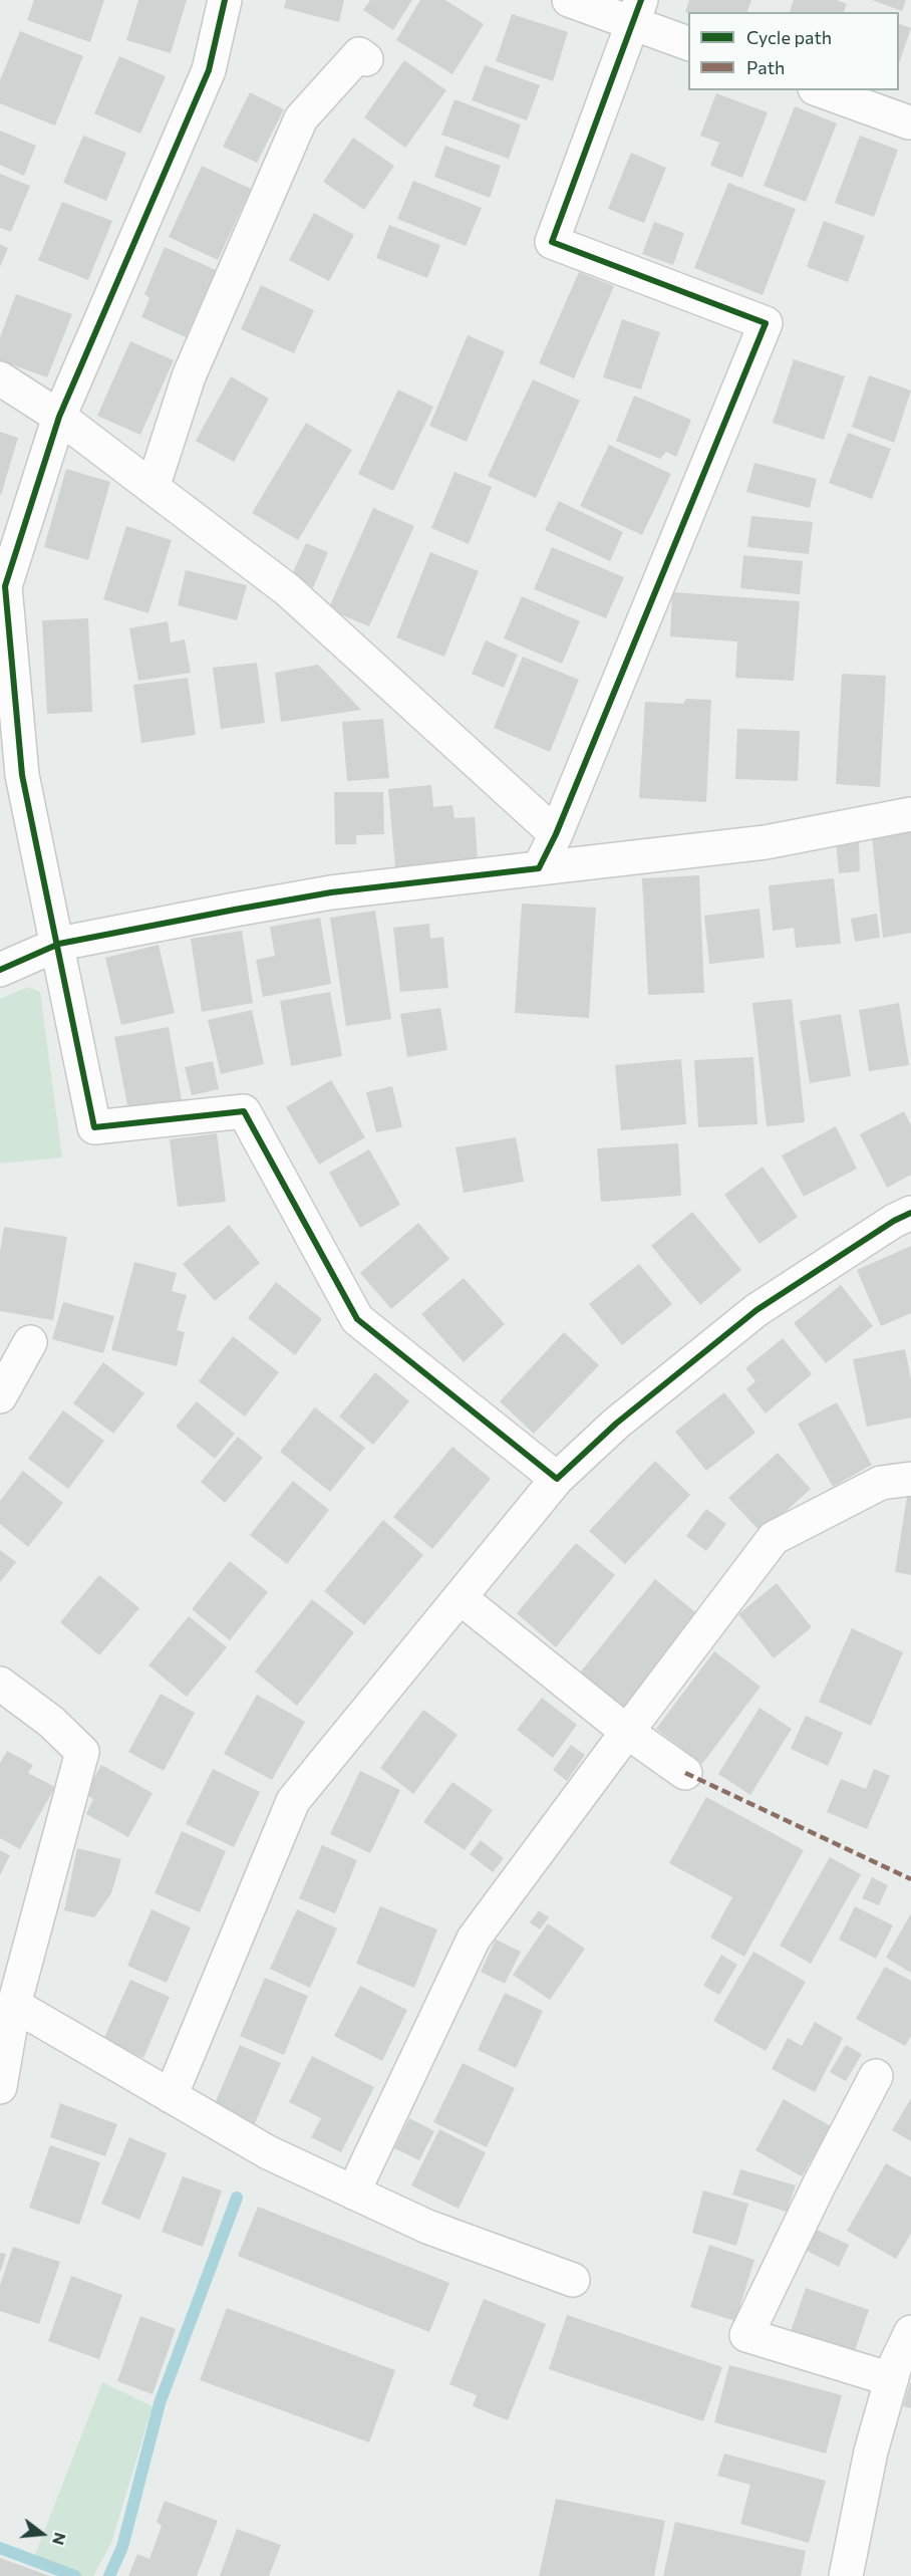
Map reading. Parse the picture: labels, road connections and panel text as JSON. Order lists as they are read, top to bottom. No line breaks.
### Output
{"legend":["Cycle path","Path"],"north":"right"}
